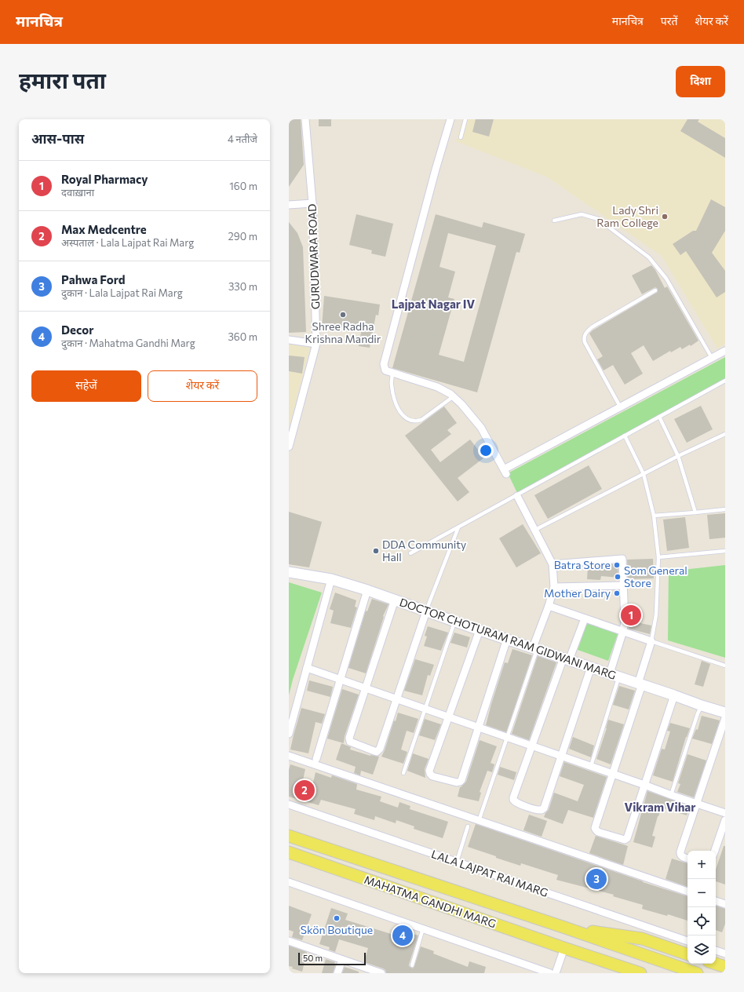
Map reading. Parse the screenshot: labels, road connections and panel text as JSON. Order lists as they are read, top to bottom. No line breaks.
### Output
{"streets":{"main road":["MAHATMA GANDHI MARG"],"street":["GURUDWARA ROAD","DOCTOR CHOTURAM RAM GIDWANI MARG","LALA LAJPAT RAI MARG"]},"districts":["Lajpat Nagar IV","Vikram Vihar"],"places":["Lady Shri Ram College","Shree Radha Krishna Mandir","DDA Community Hall","Batra Store","Som General Store","Mother Dairy","Skön Boutique"],"scale_bar":"50 m","page":{"header":"मानचित्र","nav":["मानचित्र","परतें","शेयर करें"],"buttons":["दिशा",["सहेजें","शेयर करें"]],"title":"हमारा पता","heading":["आस-पास","4 नतीजे"],"list":[{"mark":"1","name":"Royal Pharmacy","note":"दवाख़ाना","value":"160 m"},{"mark":"2","name":"Max Medcentre","note":"अस्पताल · Lala Lajpat Rai Marg","value":"290 m"},{"mark":"3","name":"Pahwa Ford","note":"दुकान · Lala Lajpat Rai Marg","value":"330 m"},{"mark":"4","name":"Decor","note":"दुकान · Mahatma Gandhi Marg","value":"360 m"}],"pins":["1","2","3","4"],"map_buttons":["+","−"],"scale":"50 m"}}
